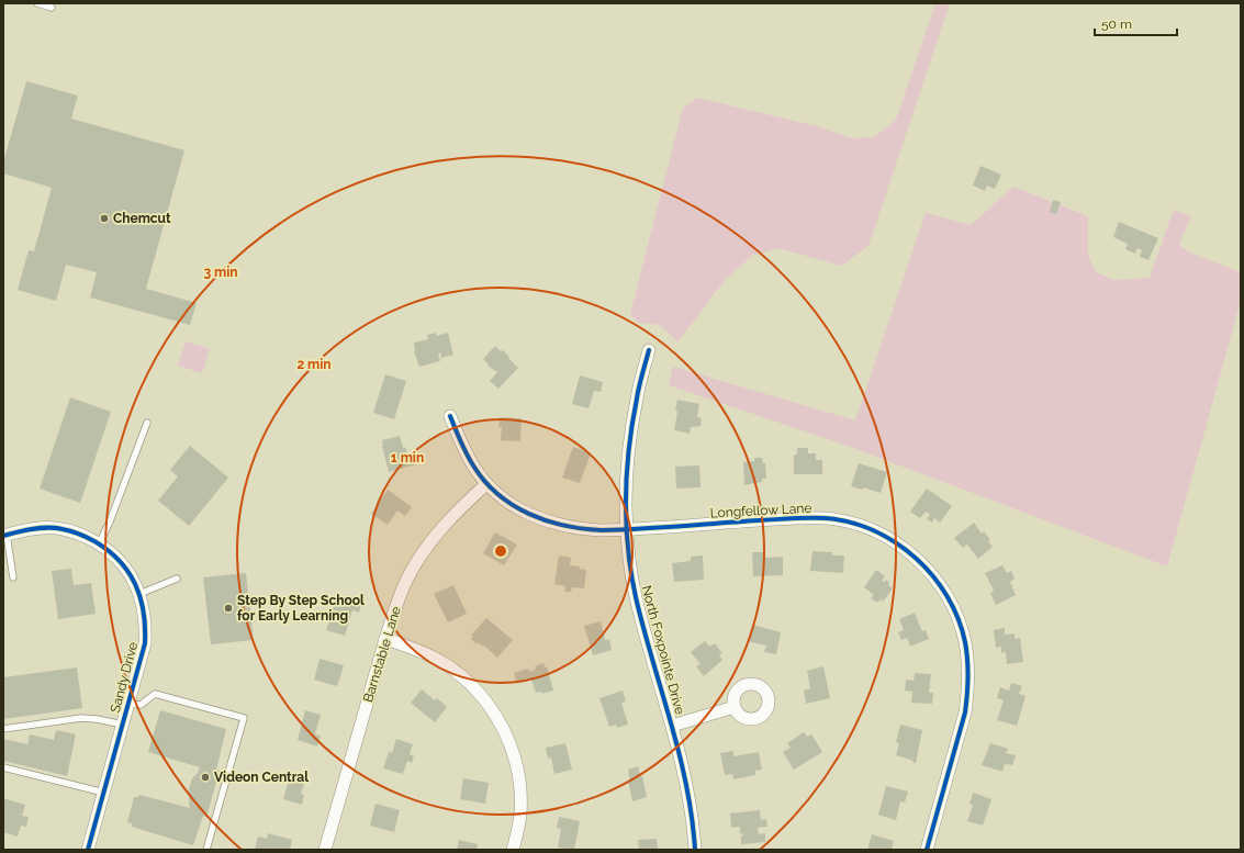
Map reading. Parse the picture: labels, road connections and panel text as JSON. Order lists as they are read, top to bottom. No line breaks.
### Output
{"streets":{"street":["Longfellow Lane","North Foxpointe Drive","Barnstable Lane","Sandy Drive"]},"crossings":[["Longfellow Lane","North Foxpointe Drive"],["Longfellow Lane","Barnstable Lane"]],"places":["Chemcut","Step By Step School for Early Learning","Videon Central"],"scale_bar":"50 m","rings":["3 min","2 min","1 min"]}
